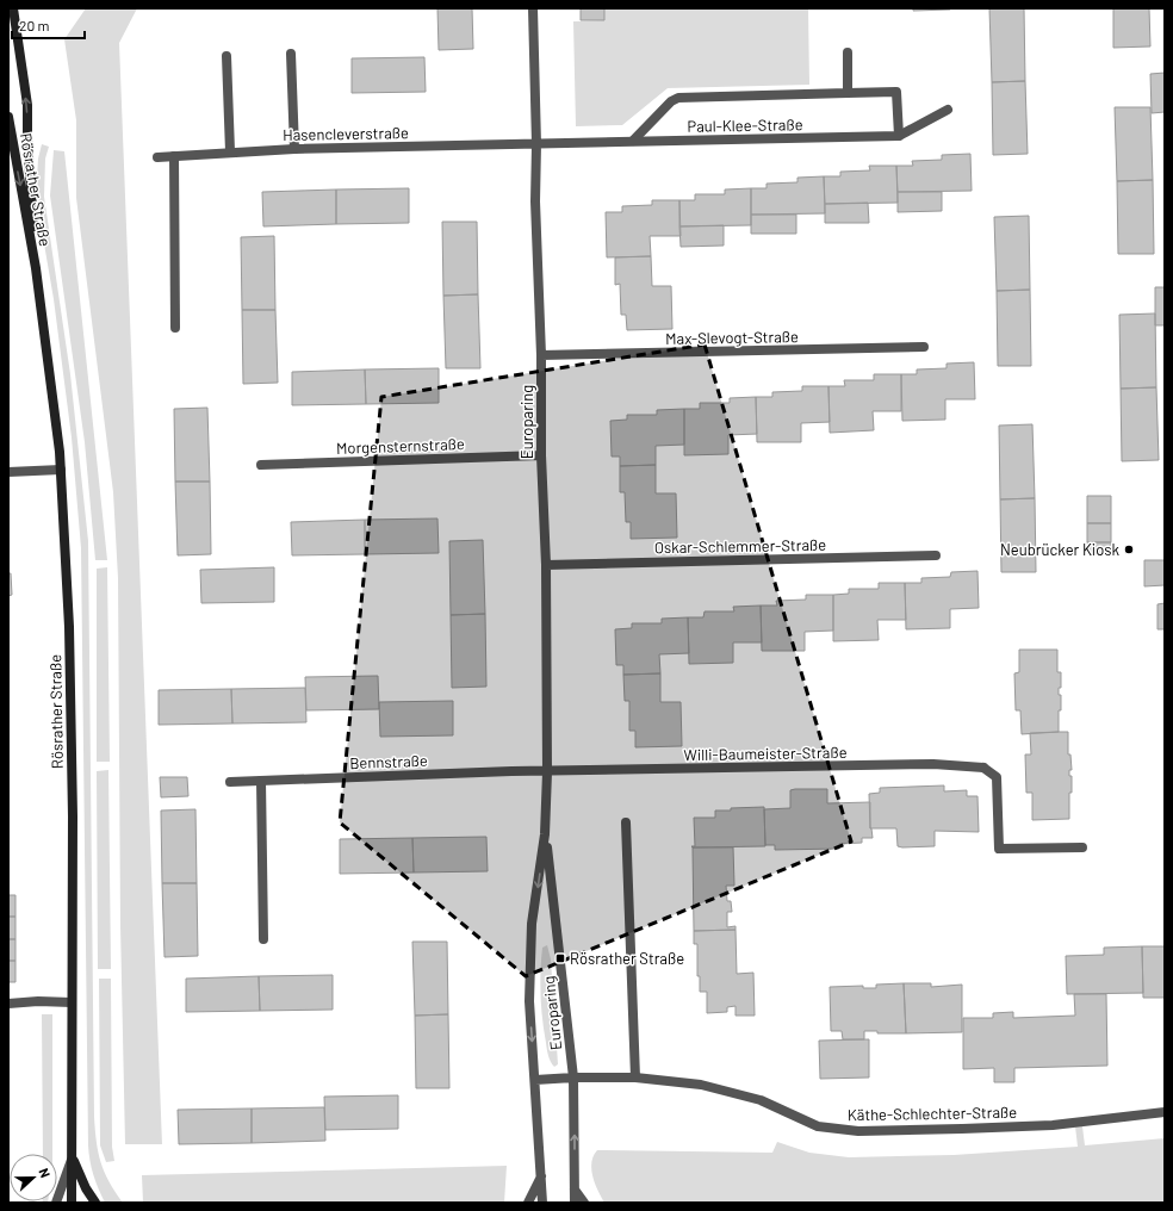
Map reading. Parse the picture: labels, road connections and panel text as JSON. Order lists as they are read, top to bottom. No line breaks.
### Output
{"streets":{"main road":["Rösrather Straße"],"street":["Paul-Klee-Straße","Hasencleverstraße","Max-Slevogt-Straße","Europaring","Morgensternstraße","Oskar-Schlemmer-Straße","Willi-Baumeister-Straße","Bennstraße","Käthe-Schlechter-Straße"]},"crossings":[["Paul-Klee-Straße","Hasencleverstraße"],["Paul-Klee-Straße","Europaring"],["Hasencleverstraße","Europaring"],["Max-Slevogt-Straße","Europaring"],["Europaring","Morgensternstraße"],["Europaring","Oskar-Schlemmer-Straße"],["Europaring","Willi-Baumeister-Straße"],["Europaring","Bennstraße"],["Europaring","Käthe-Schlechter-Straße"],["Willi-Baumeister-Straße","Bennstraße"]],"places":{"other":["Neubrücker Kiosk"],"transit":["Rösrather Straße"]},"scale_bar":"20 m","north":"right"}
